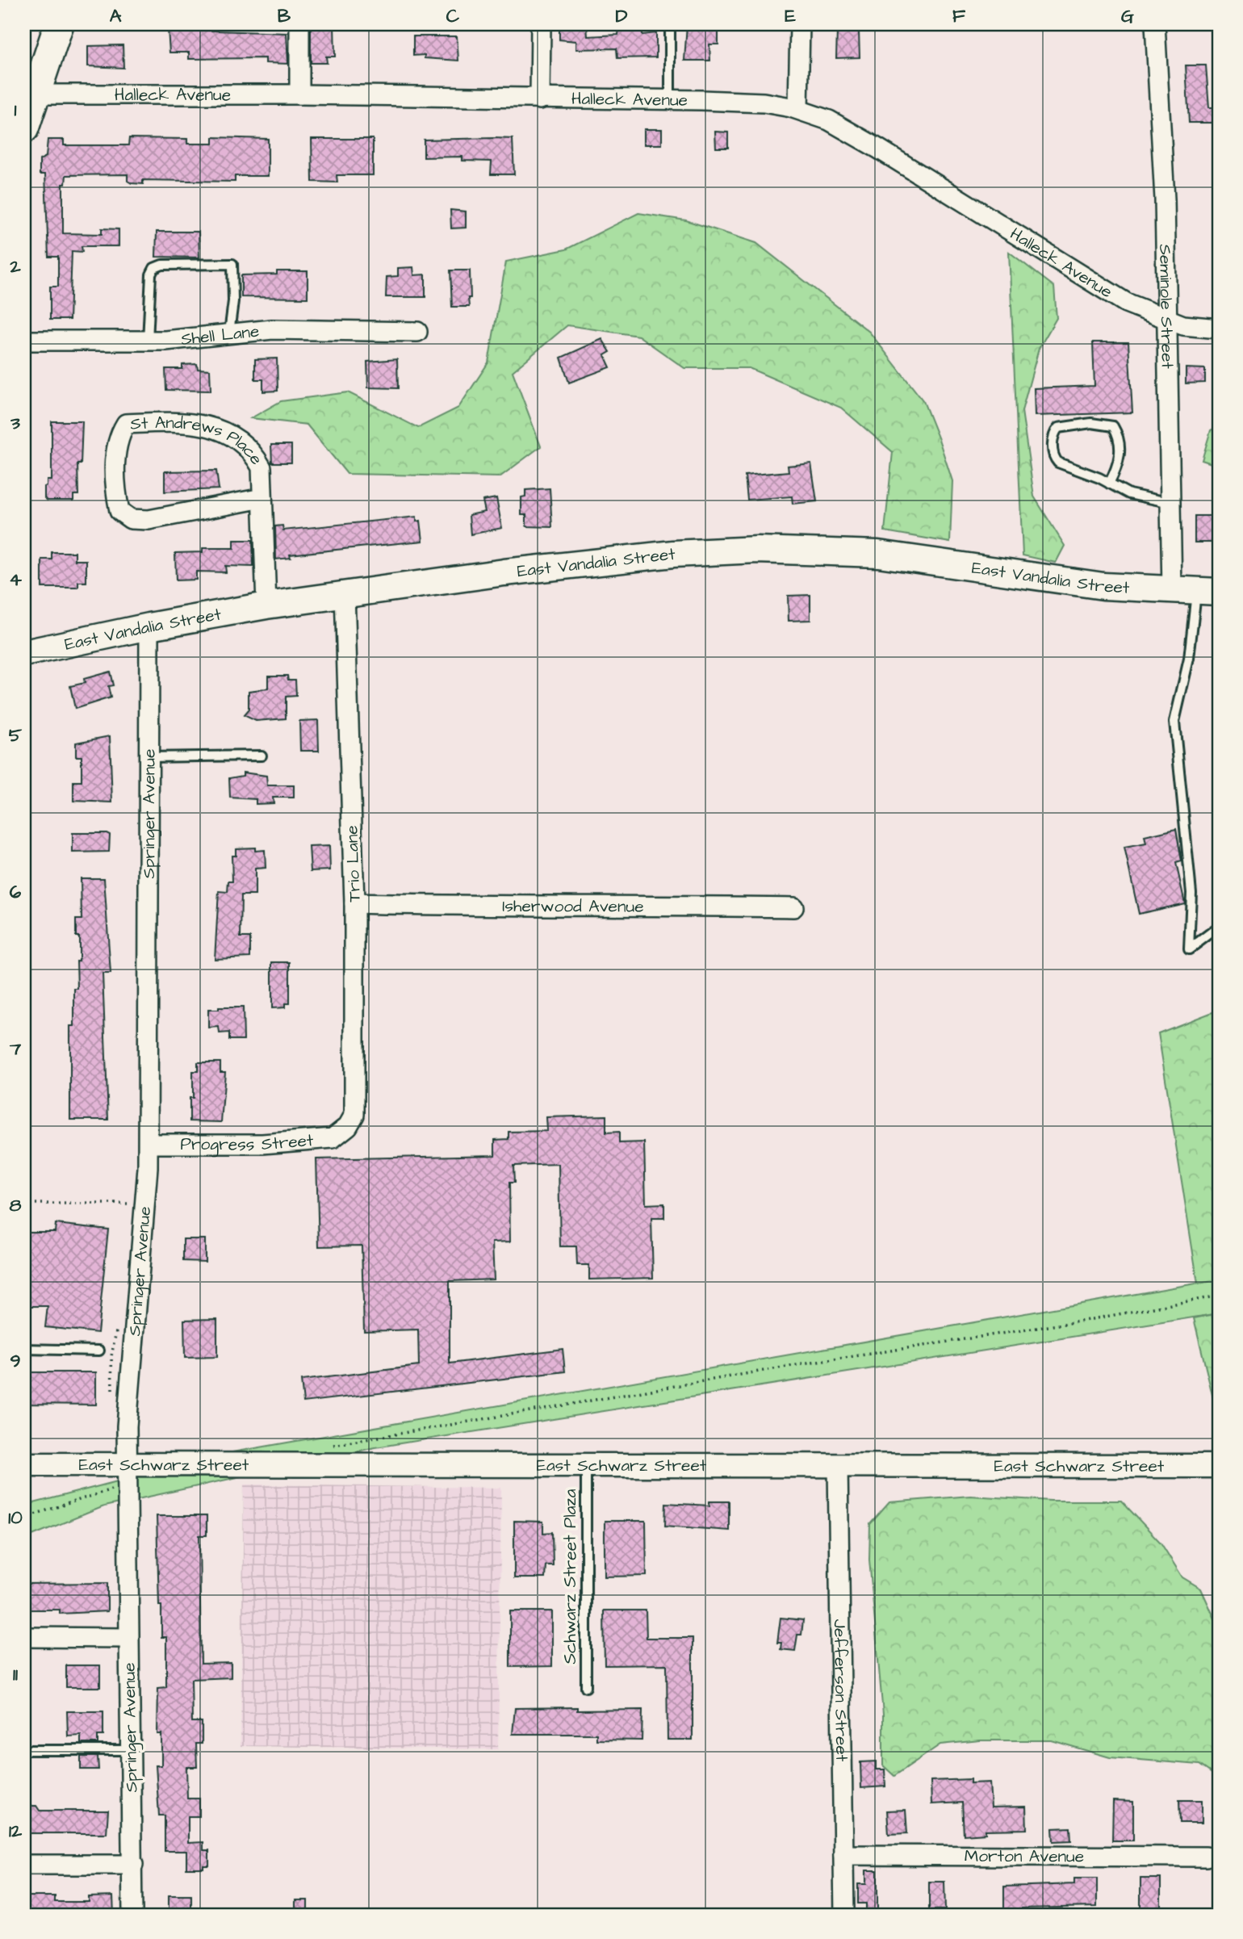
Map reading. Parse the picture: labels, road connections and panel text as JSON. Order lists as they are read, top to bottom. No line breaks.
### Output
{"streets":{"main road":["East Vandalia Street"],"street":["Halleck Avenue","Seminole Street","Shell Lane","St Andrews Place","Springer Avenue","Trio Lane","Isherwood Avenue","Progress Street","East Schwarz Street","Jefferson Street","Morton Avenue"],"lane":["Schwarz Street Plaza"]},"crossings":[["Halleck Avenue","Seminole Street"],["Seminole Street","East Vandalia Street"],["St Andrews Place","East Vandalia Street"],["East Vandalia Street","Springer Avenue"],["East Vandalia Street","Trio Lane"],["Springer Avenue","Progress Street"],["Springer Avenue","East Schwarz Street"],["Trio Lane","Isherwood Avenue"],["Trio Lane","Progress Street"],["East Schwarz Street","Schwarz Street Plaza"],["East Schwarz Street","Jefferson Street"],["Jefferson Street","Morton Avenue"]],"grid":{"columns":["A","B","C","D","E","F","G"],"rows":["1","2","3","4","5","6","7","8","9","10","11","12"]}}
